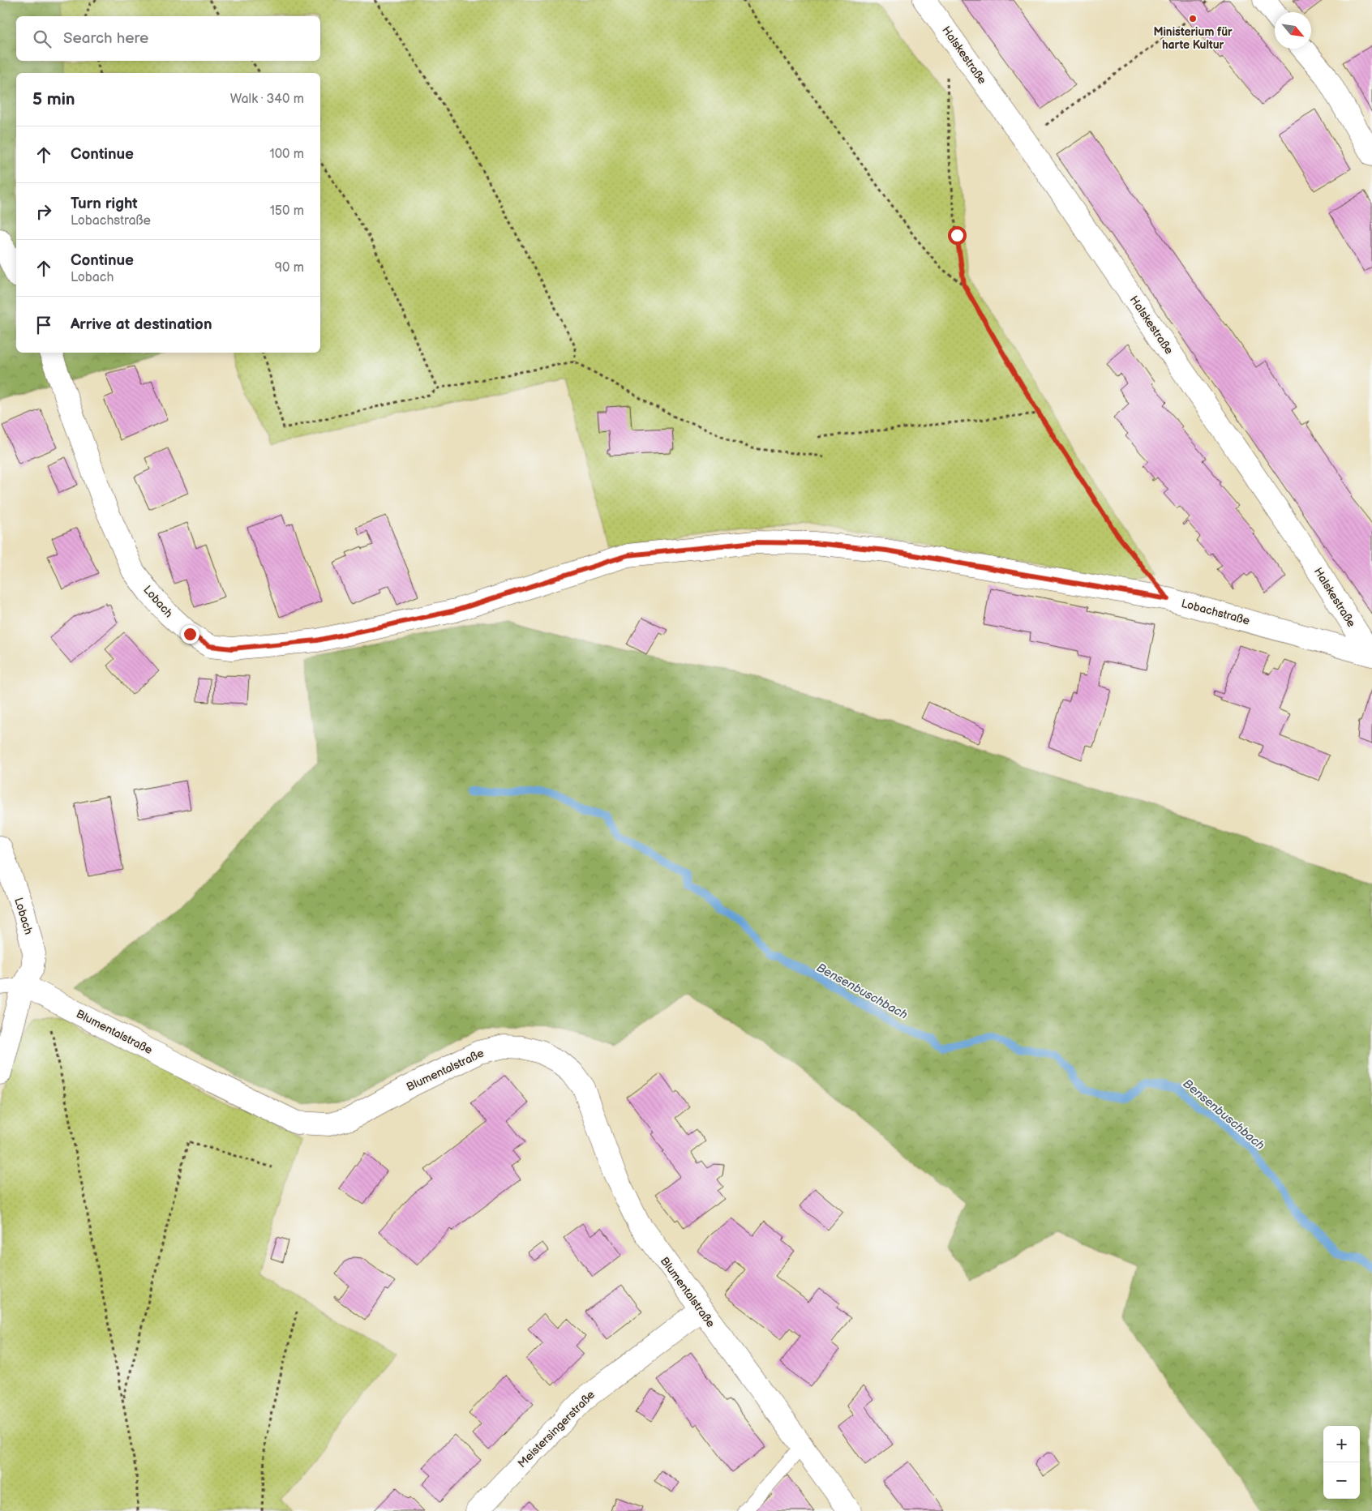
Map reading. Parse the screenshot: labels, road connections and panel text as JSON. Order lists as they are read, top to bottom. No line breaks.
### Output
{"streets":{"street":["Halskestraße","Lobach","Lobachstraße","Blumentalstraße","Meistersingerstraße"]},"crossings":[["Halskestraße","Lobachstraße"],["Lobach","Lobachstraße"],["Lobach","Blumentalstraße"],["Blumentalstraße","Meistersingerstraße"]],"water":["Bensenbuschbach"],"places":["Ministerium für harte Kultur"],"north":"bottom right","page":{"search":"Search here","heading":["5 min","Walk · 340 m"],"list":[["Continue","100 m"],["Turn right","Lobachstraße","150 m"],["Continue","Lobach","90 m"],"Arrive at destination"],"map_buttons":["+","−"]}}
